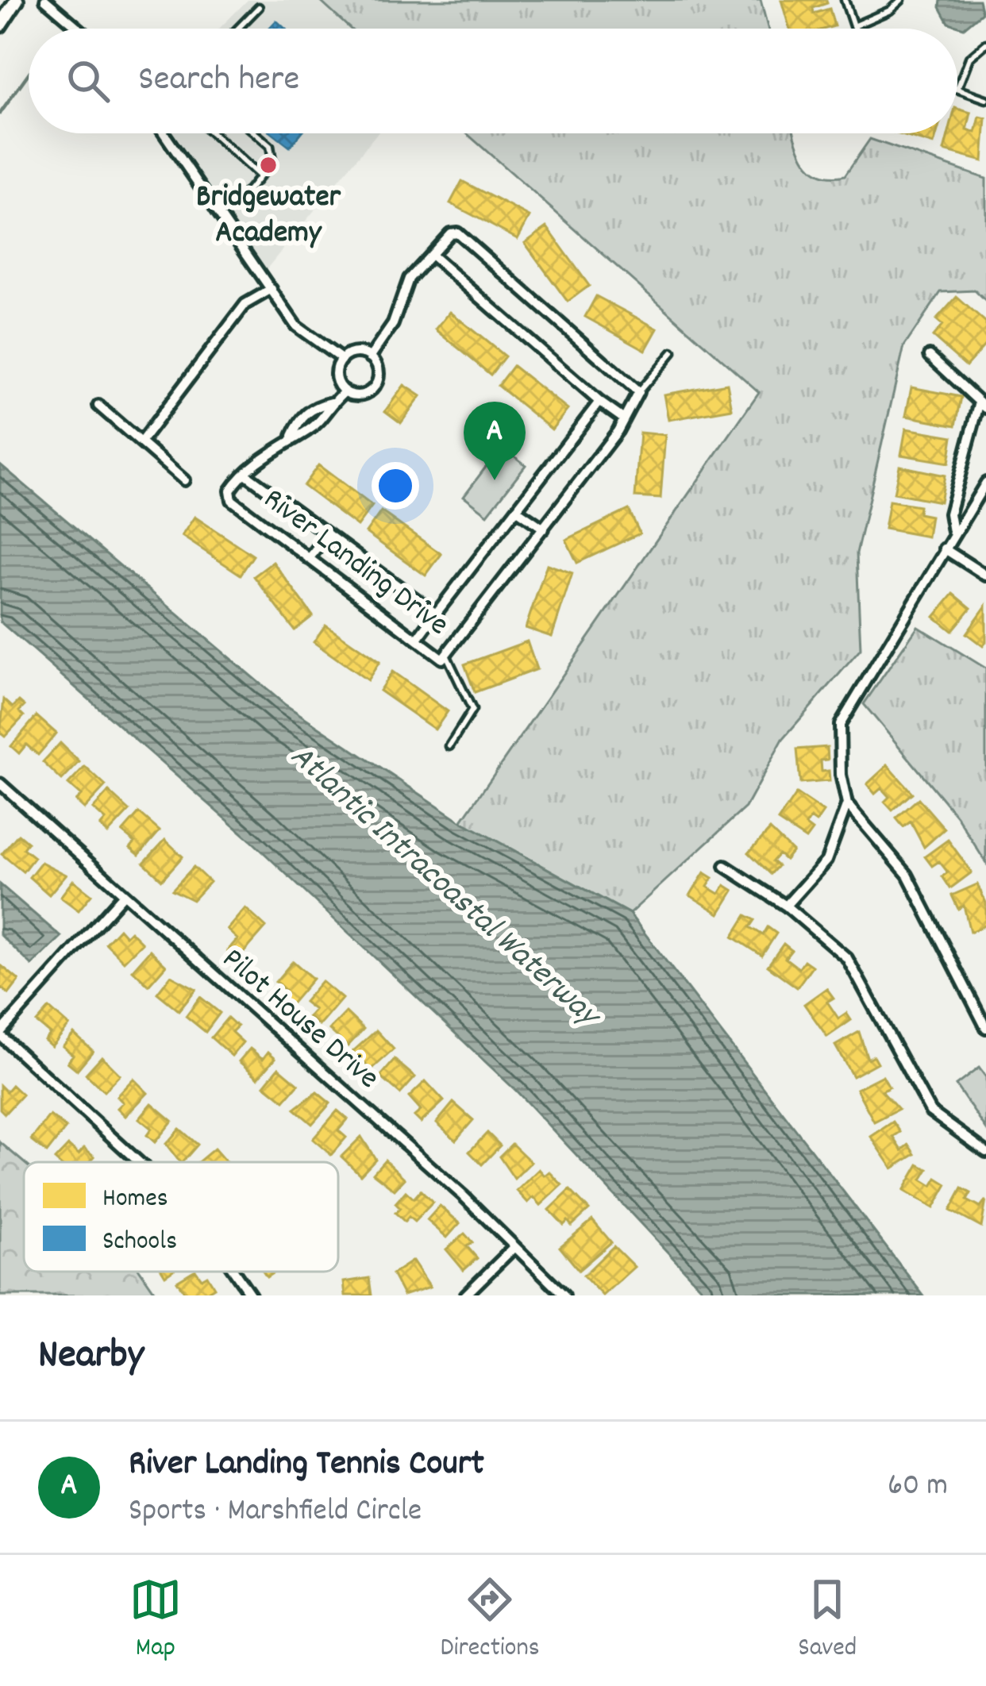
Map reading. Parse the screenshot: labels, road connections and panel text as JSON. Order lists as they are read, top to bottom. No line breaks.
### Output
{"streets":{"street":["River Landing Drive","Pilot House Drive"]},"water":["Atlantic Intracoastal Waterway"],"places":["Bridgewater Academy"],"legend":["Homes","Schools"],"page":{"search":"Search here","pins":"A","heading":"Nearby","list":[{"mark":"A","name":"River Landing Tennis Court","note":"Sports · Marshfield Circle","value":"60 m"}],"nav":["Map","Directions","Saved"]}}
